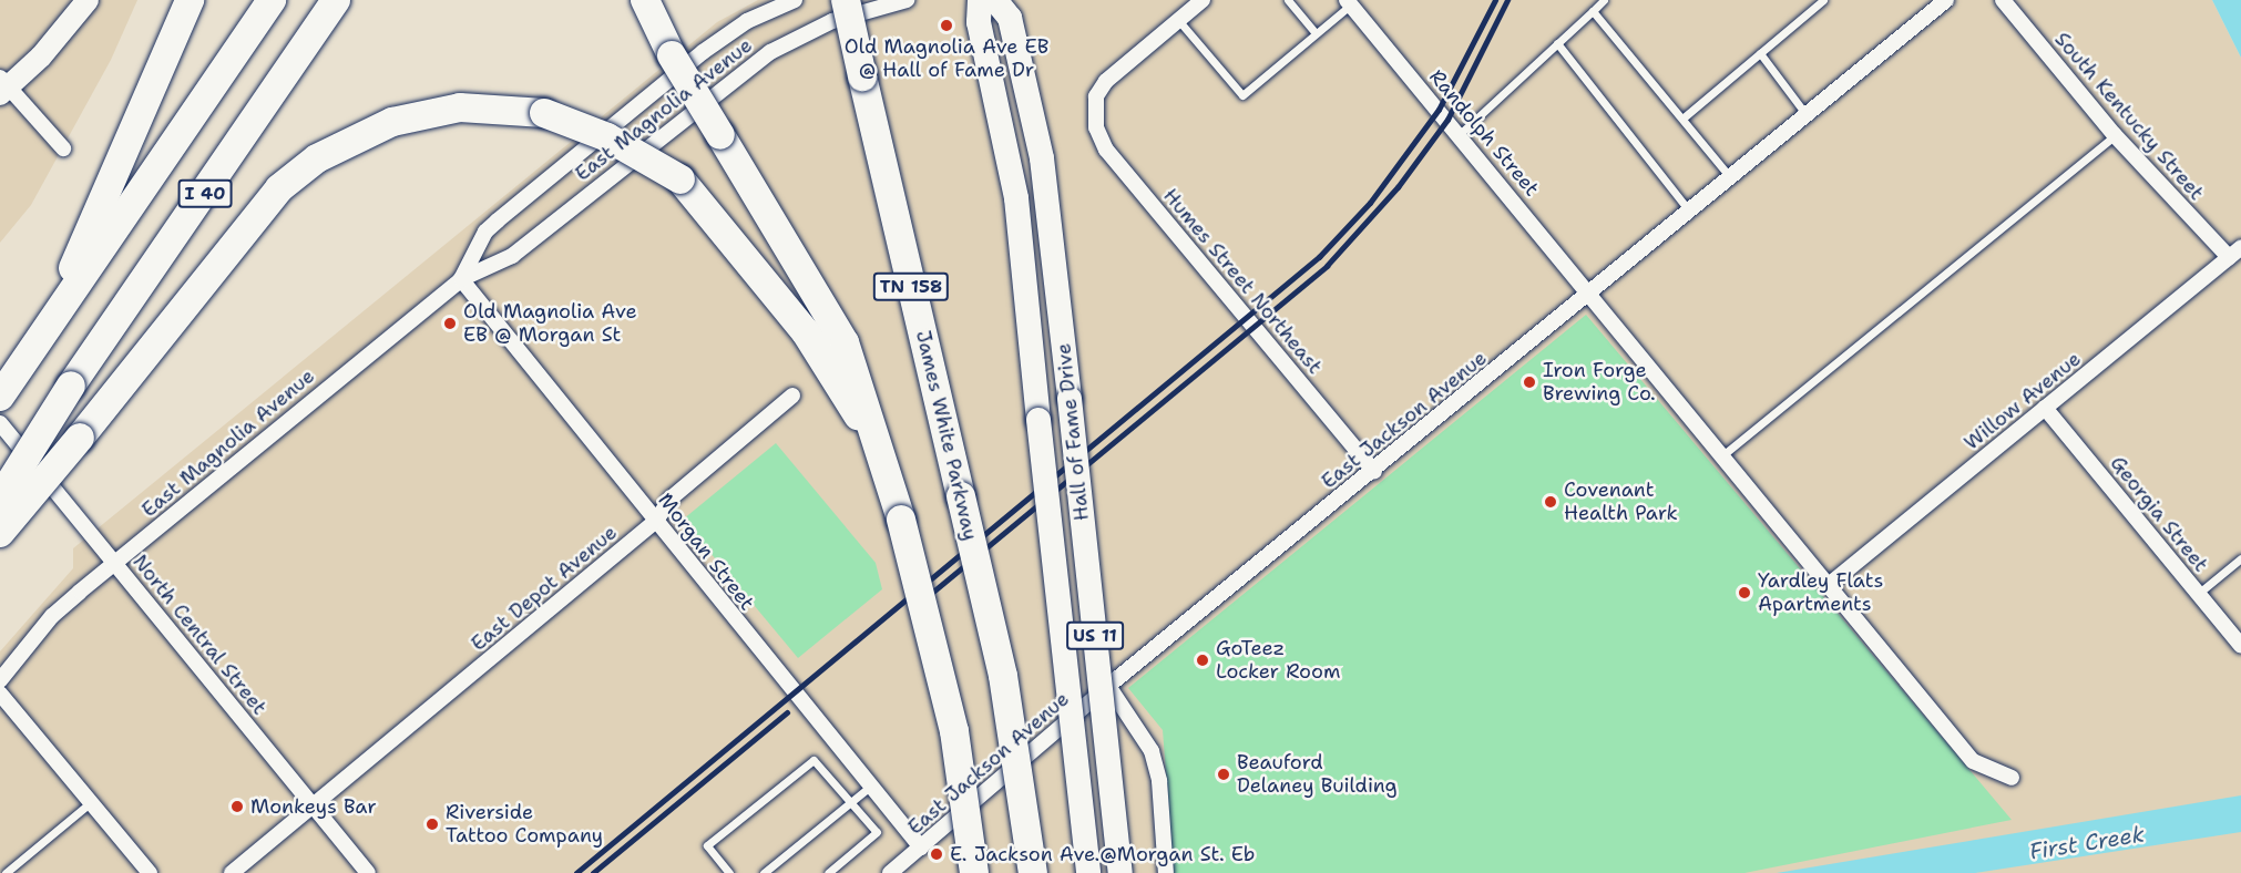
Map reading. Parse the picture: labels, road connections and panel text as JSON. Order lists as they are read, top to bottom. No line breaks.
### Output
{"streets":{"highway":["I 40","TN 158","James White Parkway"],"main road":["Hall of Fame Drive","US 11"],"street":["East Magnolia Avenue","South Kentucky Street","Randolph Street","Humes Street Northeast","Willow Avenue","East Jackson Avenue","Georgia Street","Morgan Street","East Depot Avenue","North Central Street"]},"crossings":[["East Magnolia Avenue","Morgan Street"],["East Magnolia Avenue","North Central Street"],["South Kentucky Street","Willow Avenue"],["Randolph Street","Willow Avenue"],["Randolph Street","East Jackson Avenue"],["Humes Street Northeast","East Jackson Avenue"],["Willow Avenue","Georgia Street"],["East Jackson Avenue","Morgan Street"],["Morgan Street","East Depot Avenue"],["East Depot Avenue","North Central Street"]],"water":["First Creek"],"places":["Old Magnolia Ave EB @ Hall of Fame Dr","Old Magnolia Ave EB @ Morgan St","Iron Forge Brewing Co.","Covenant Health Park","Yardley Flats Apartments","GoTeez Locker Room","Beauford Delaney Building","Monkeys Bar","Riverside Tattoo Company","E. Jackson Ave.@Morgan St. Eb"]}
